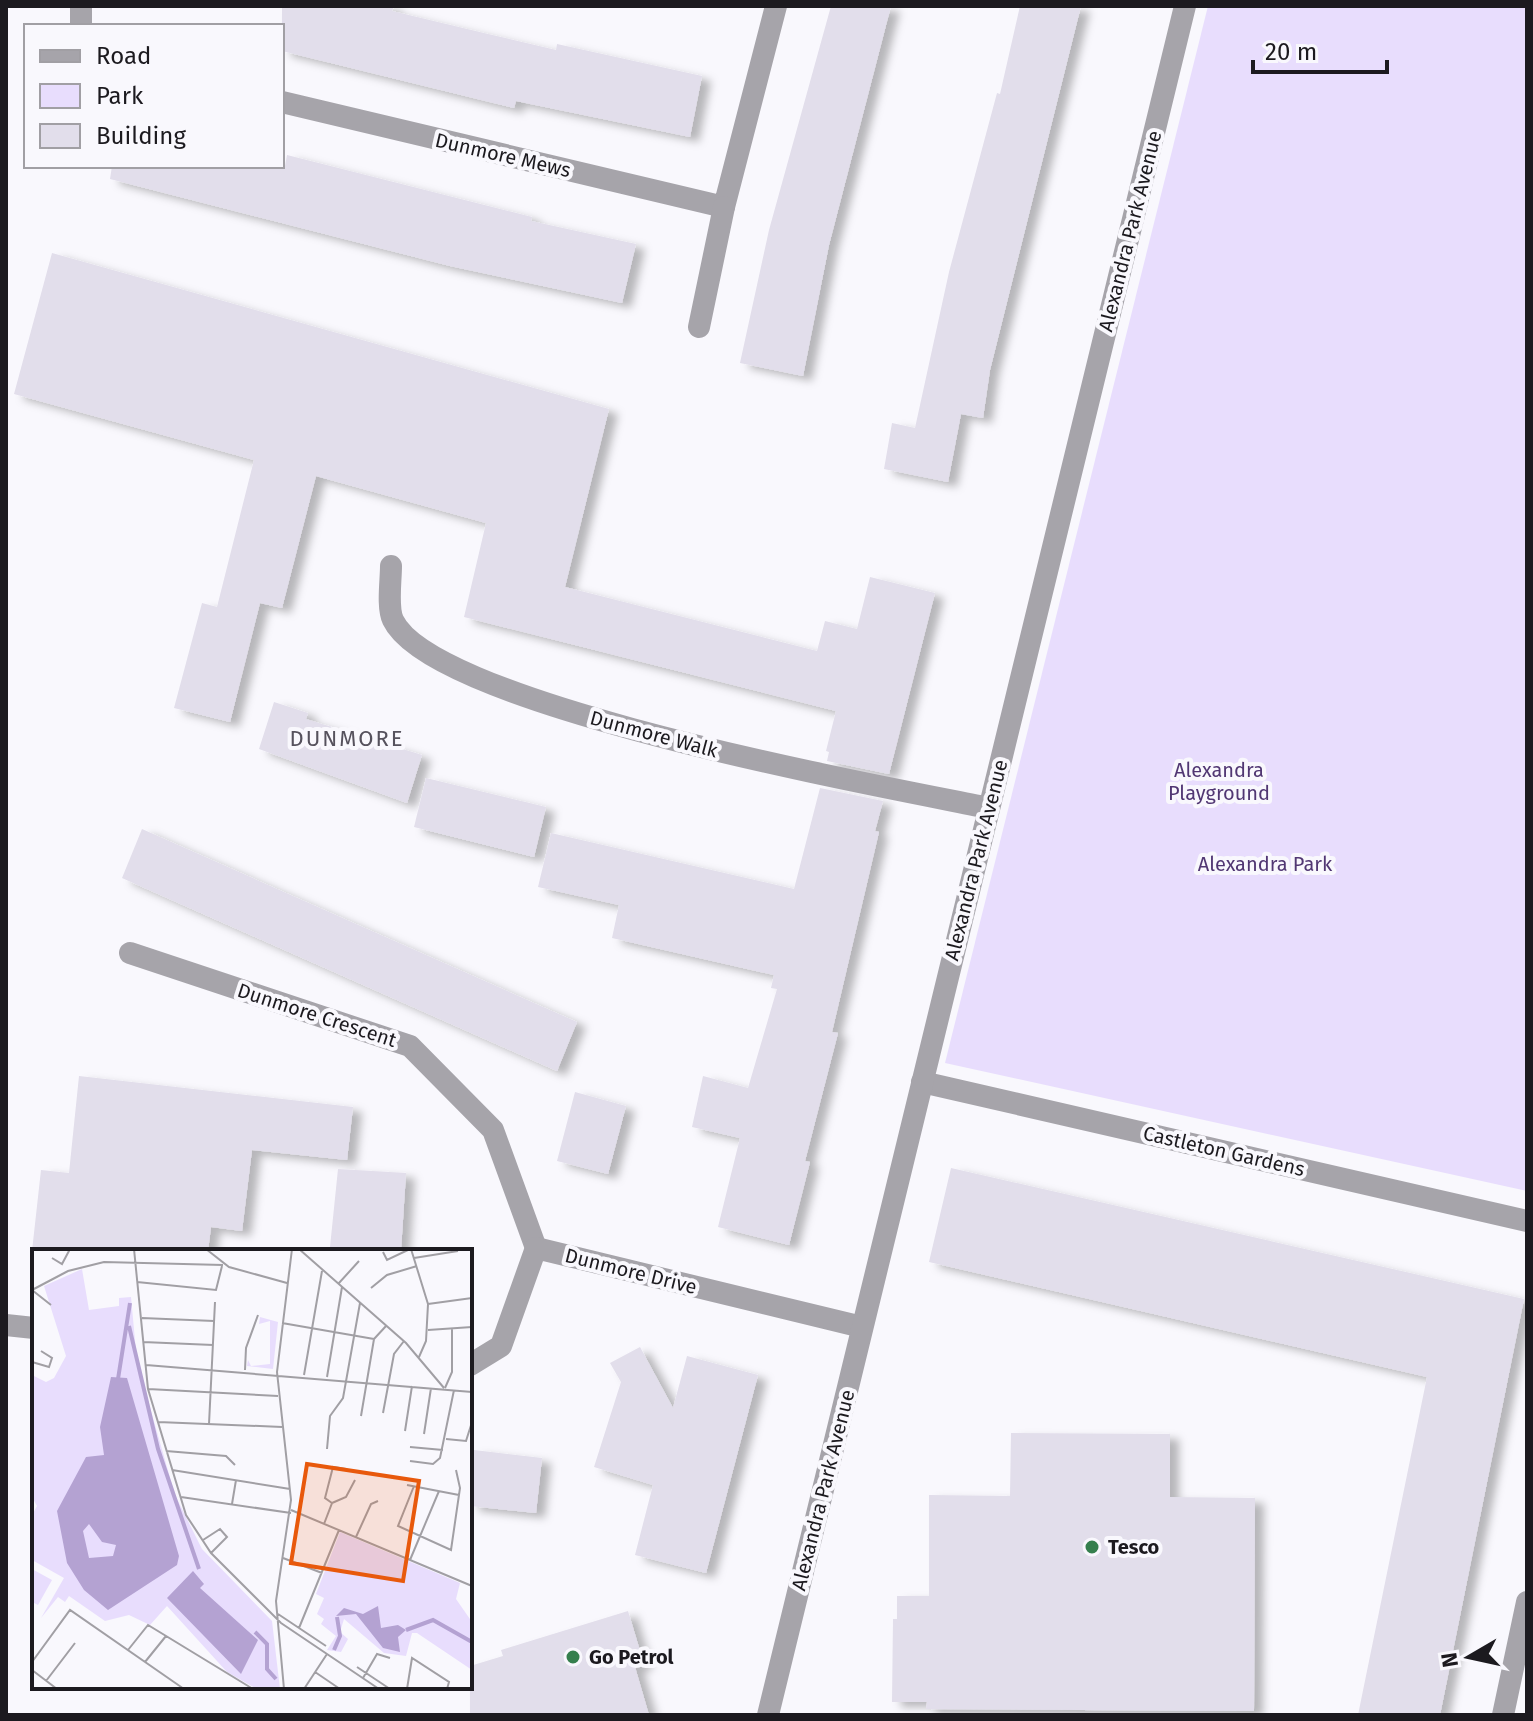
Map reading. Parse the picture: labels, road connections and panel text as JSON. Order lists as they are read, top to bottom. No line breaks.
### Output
{"streets":{"street":["Dunmore Mews","Alexandra Park Avenue","Dunmore Walk","Dunmore Crescent","Castleton Gardens","Dunmore Drive"]},"crossings":[["Alexandra Park Avenue","Dunmore Walk"],["Alexandra Park Avenue","Castleton Gardens"],["Alexandra Park Avenue","Dunmore Drive"],["Dunmore Crescent","Dunmore Drive"]],"districts":["DUNMORE"],"parks":["Alexandra Playground","Alexandra Park"],"places":["Tesco","Go Petrol"],"legend":["Road","Park","Building"],"scale_bar":"20 m","north":"left"}
